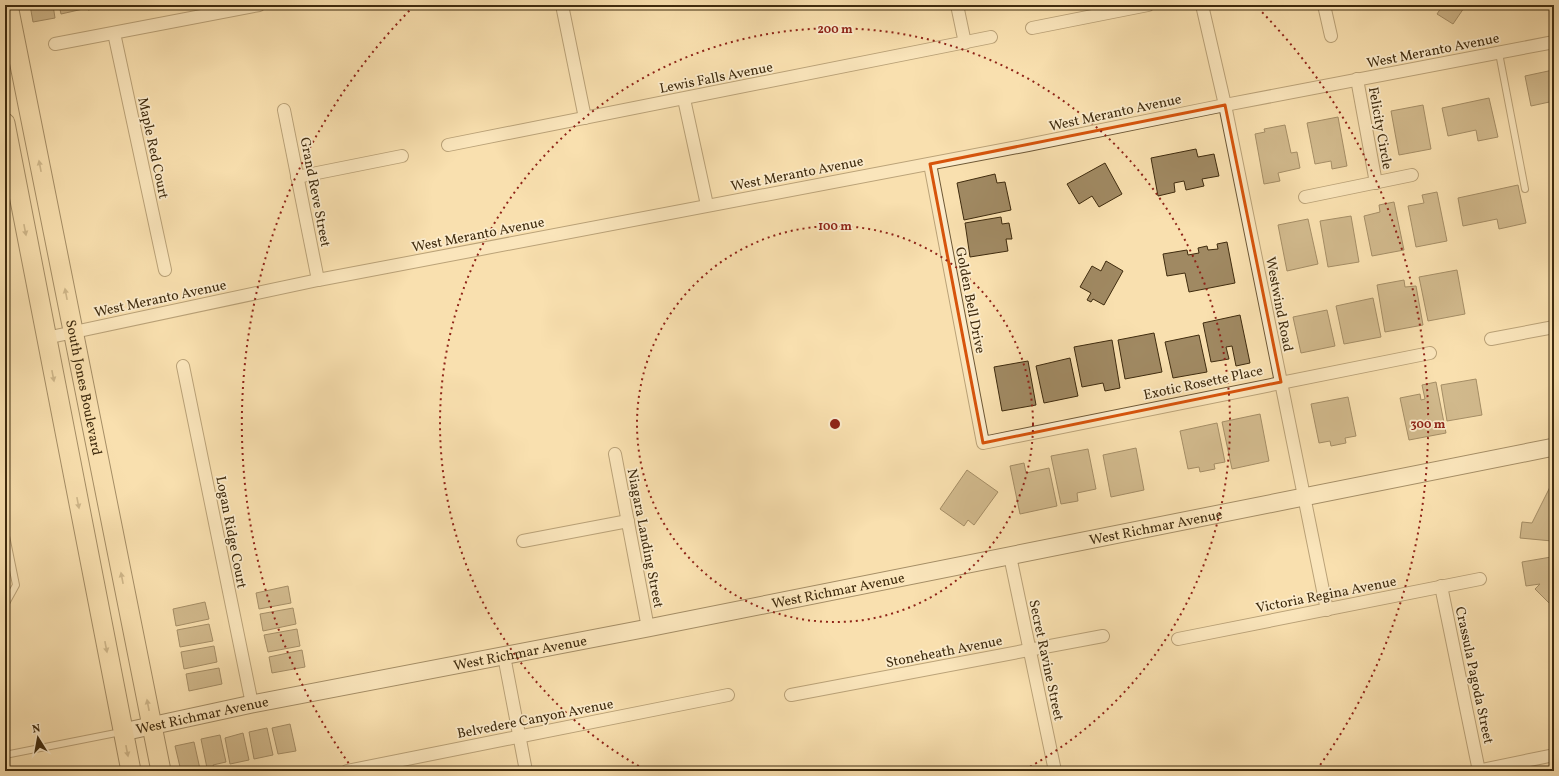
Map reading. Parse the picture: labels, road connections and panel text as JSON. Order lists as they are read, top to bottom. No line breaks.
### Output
{"streets":{"main road":["South Jones Boulevard"],"street":["West Meranto Avenue","Lewis Falls Avenue","Felicity Circle","Maple Red Court","Grand Reve Street","Golden Bell Drive","Westwind Road","Exotic Rosette Place","West Richmar Avenue","Logan Ridge Court","Niagara Landing Street","Victoria Regina Avenue","Stoneheath Avenue","Secret Ravine Street","Crassula Pagoda Street","Belvedere Canyon Avenue"]},"crossings":[["West Meranto Avenue","Felicity Circle"],["West Meranto Avenue","Grand Reve Street"],["West Meranto Avenue","Golden Bell Drive"],["West Meranto Avenue","Westwind Road"],["West Meranto Avenue","South Jones Boulevard"],["Golden Bell Drive","Exotic Rosette Place"],["Westwind Road","Exotic Rosette Place"],["Westwind Road","West Richmar Avenue"],["Westwind Road","Victoria Regina Avenue"],["South Jones Boulevard","West Richmar Avenue"],["West Richmar Avenue","Logan Ridge Court"],["West Richmar Avenue","Niagara Landing Street"],["West Richmar Avenue","Secret Ravine Street"],["Victoria Regina Avenue","Crassula Pagoda Street"],["Stoneheath Avenue","Secret Ravine Street"]],"north":"top","rings":["200 m","100 m","300 m"]}
